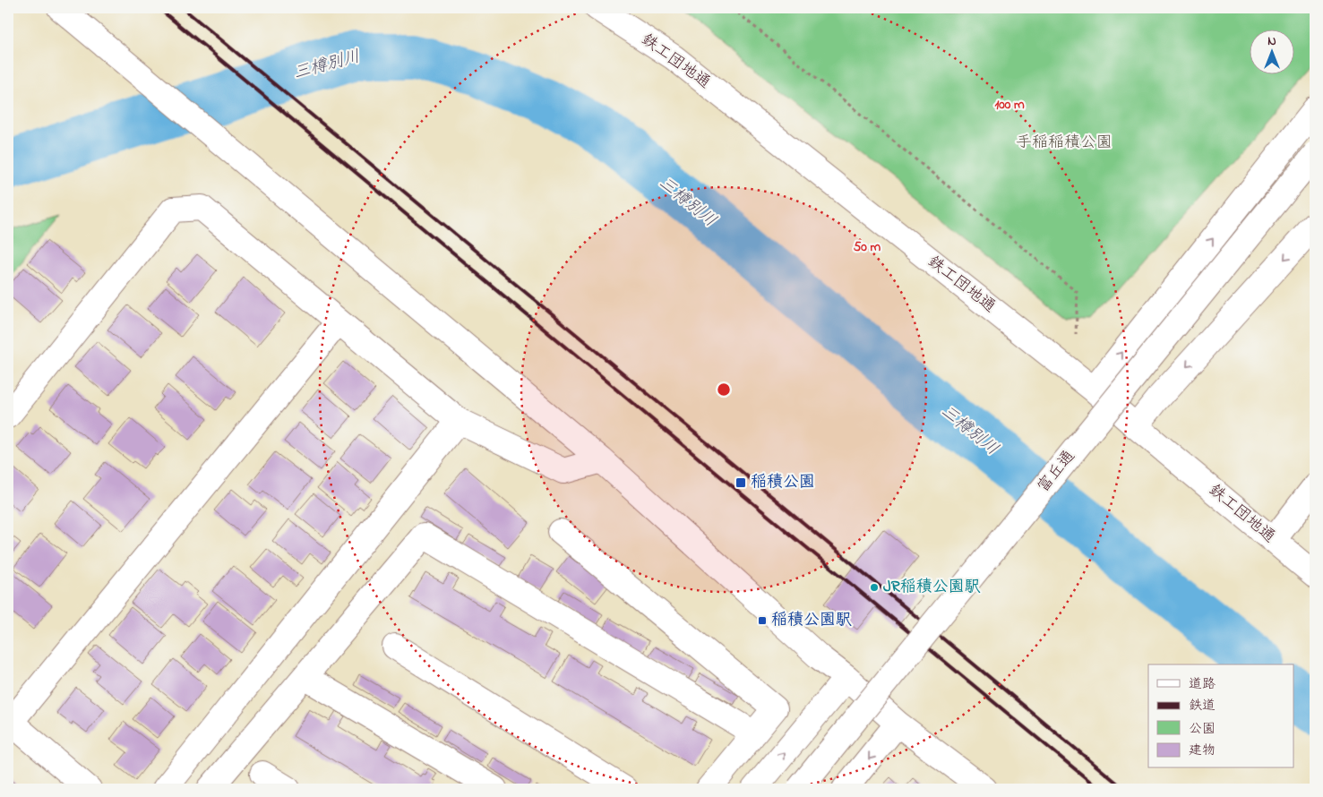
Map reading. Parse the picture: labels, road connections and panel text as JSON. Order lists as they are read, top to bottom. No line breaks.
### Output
{"streets":{"street":["鉄工団地通","富丘通"]},"water":["三樽別川"],"parks":["手稲稲積公園"],"places":{"transit":["稲積公園","稲積公園駅"],"other":["JR稲積公園駅"]},"legend":["道路","鉄道","公園","建物"],"north":"top","rings":["100 m","50 m"]}
